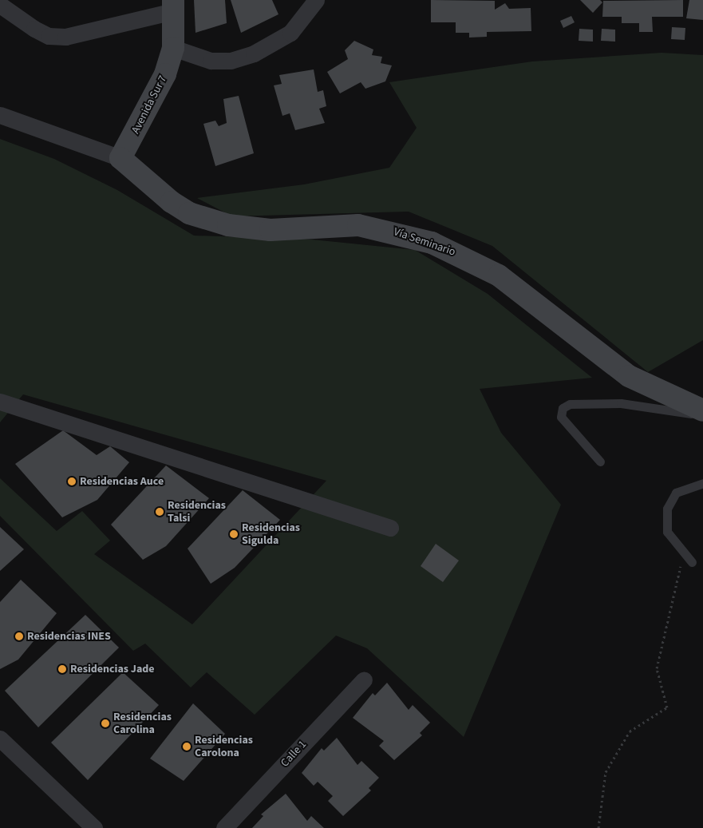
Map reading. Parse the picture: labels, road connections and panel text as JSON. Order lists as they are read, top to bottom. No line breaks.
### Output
{"streets":{"main road":["Avenida Sur 7","Vía Seminario"],"street":["Calle 1"]},"crossings":[["Avenida Sur 7","Vía Seminario"]],"places":["Residencias Auce","Residencias Talsi","Residencias Sigulda","Residencias INES","Residencias Jade","Residencias Carolina","Residencias Carolona"]}
